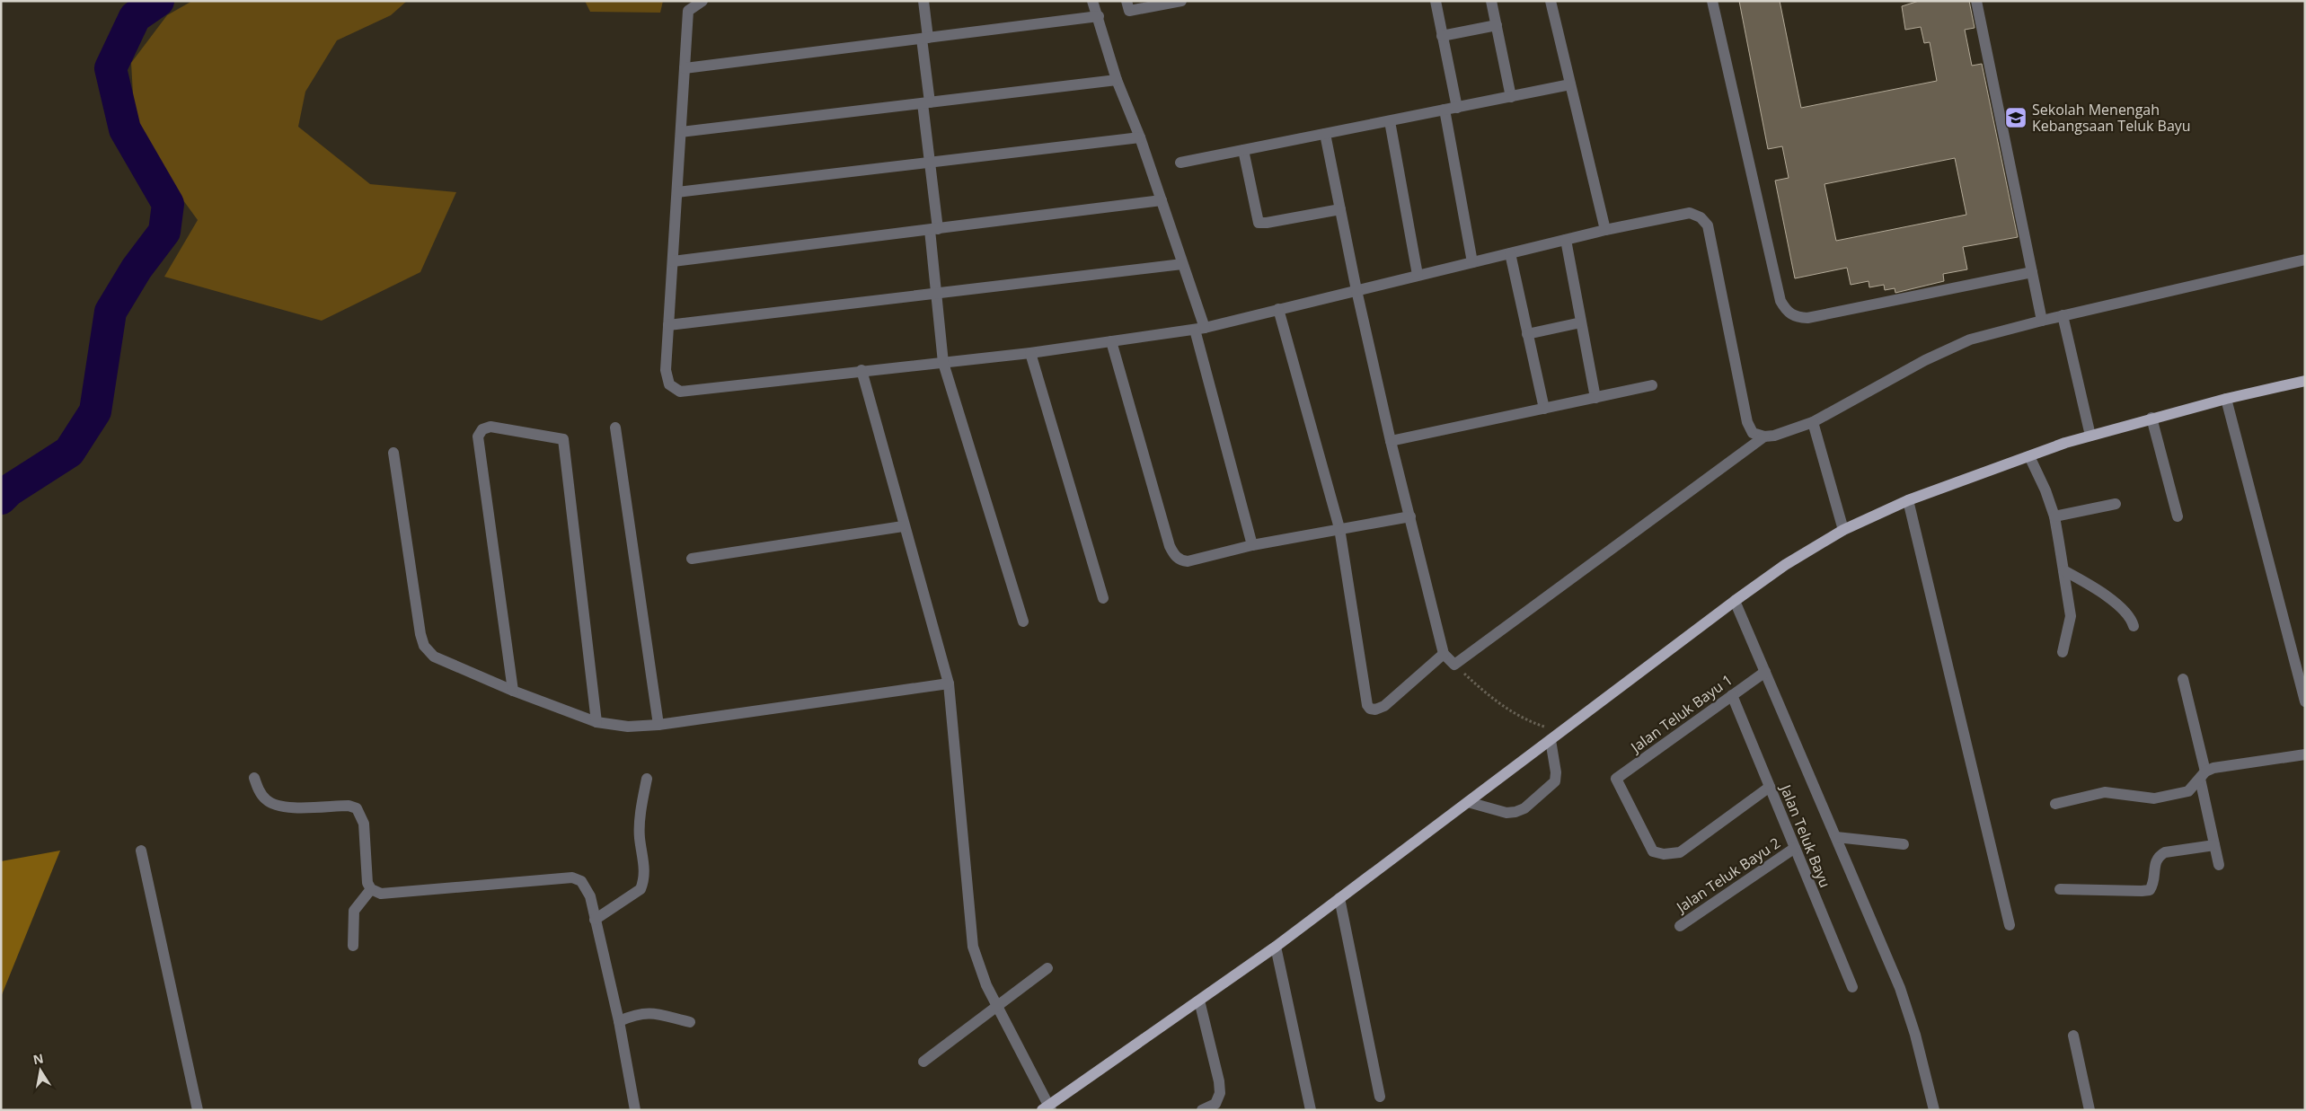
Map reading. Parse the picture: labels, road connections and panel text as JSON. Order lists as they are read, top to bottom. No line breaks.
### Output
{"streets":{"street":["Jalan Teluk Bayu 1","Jalan Teluk Bayu","Jalan Teluk Bayu 2"]},"crossings":[["Jalan Teluk Bayu 1","Jalan Teluk Bayu"],["Jalan Teluk Bayu","Jalan Teluk Bayu 2"]],"places":{"school or university":["Sekolah Menengah Kebangsaan Teluk Bayu"]},"north":"top"}
